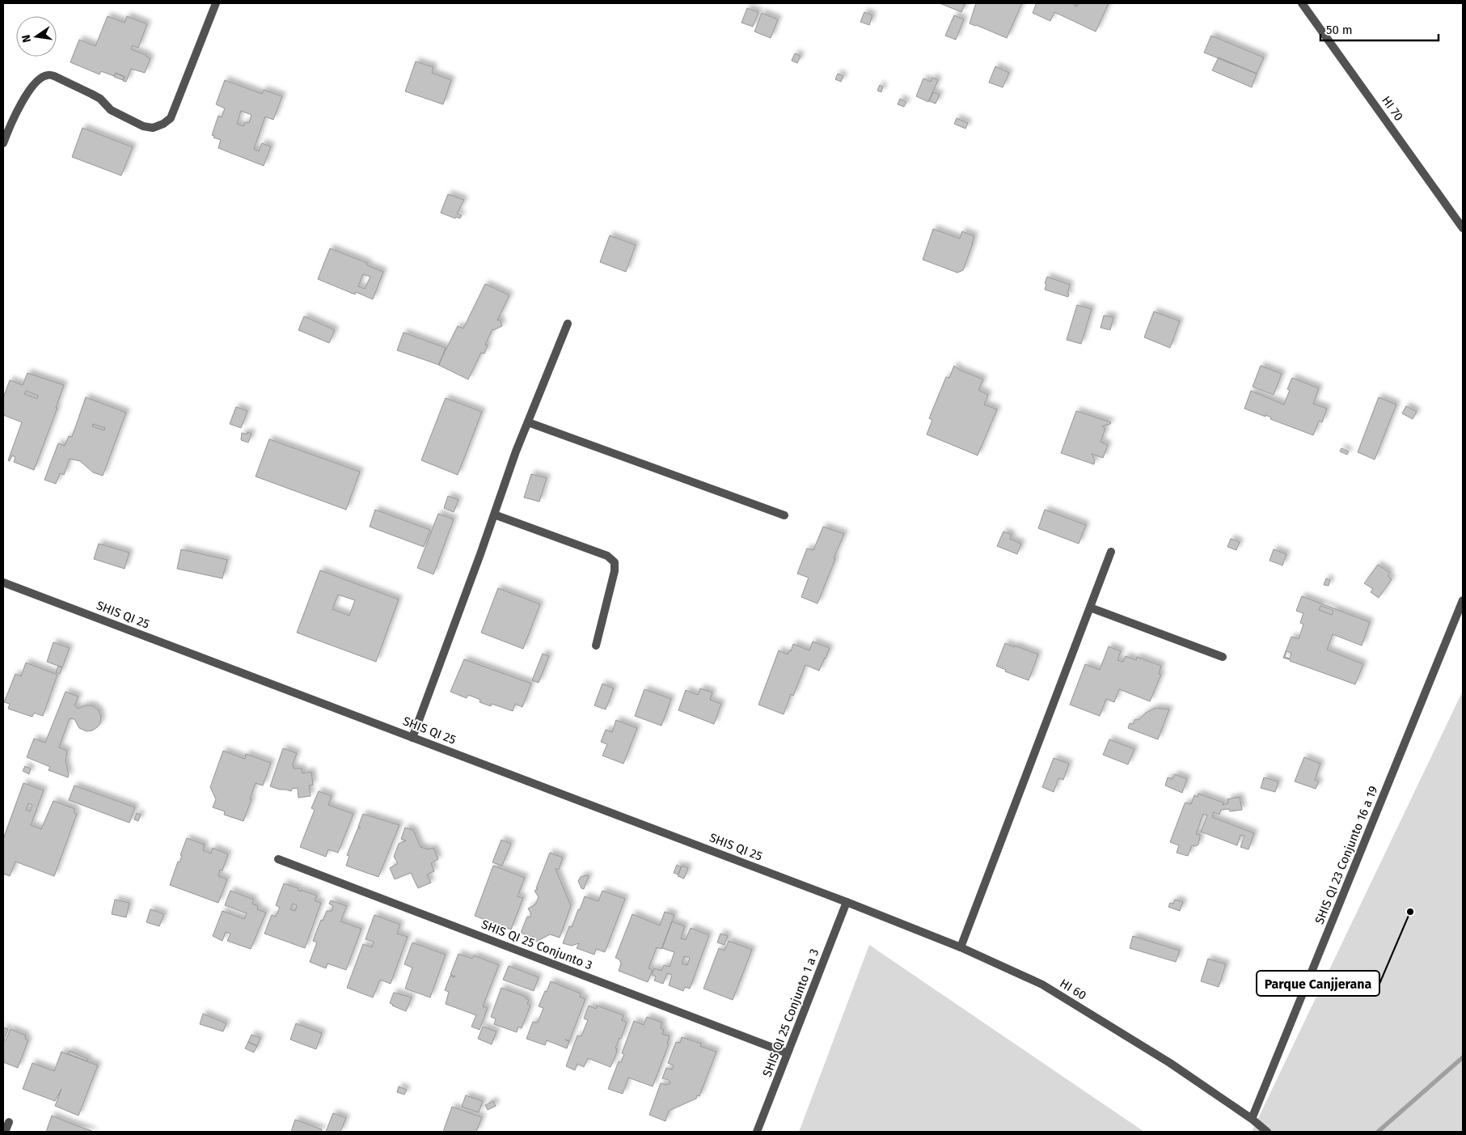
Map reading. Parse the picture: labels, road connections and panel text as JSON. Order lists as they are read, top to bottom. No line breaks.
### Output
{"streets":{"street":["HI 70","SHIS QI 25","SHIS QI 23 Conjunto 16 a 19","SHIS QI 25 Conjunto 3","HI 60","SHIS QI 25 Conjunto 1 a 3"]},"crossings":[["SHIS QI 25","HI 60"],["SHIS QI 25","SHIS QI 25 Conjunto 1 a 3"],["SHIS QI 23 Conjunto 16 a 19","HI 60"],["SHIS QI 25 Conjunto 3","SHIS QI 25 Conjunto 1 a 3"],["HI 60","SHIS QI 25 Conjunto 1 a 3"]],"places":["Parque Canjjerana"],"scale_bar":"50 m","north":"left"}
